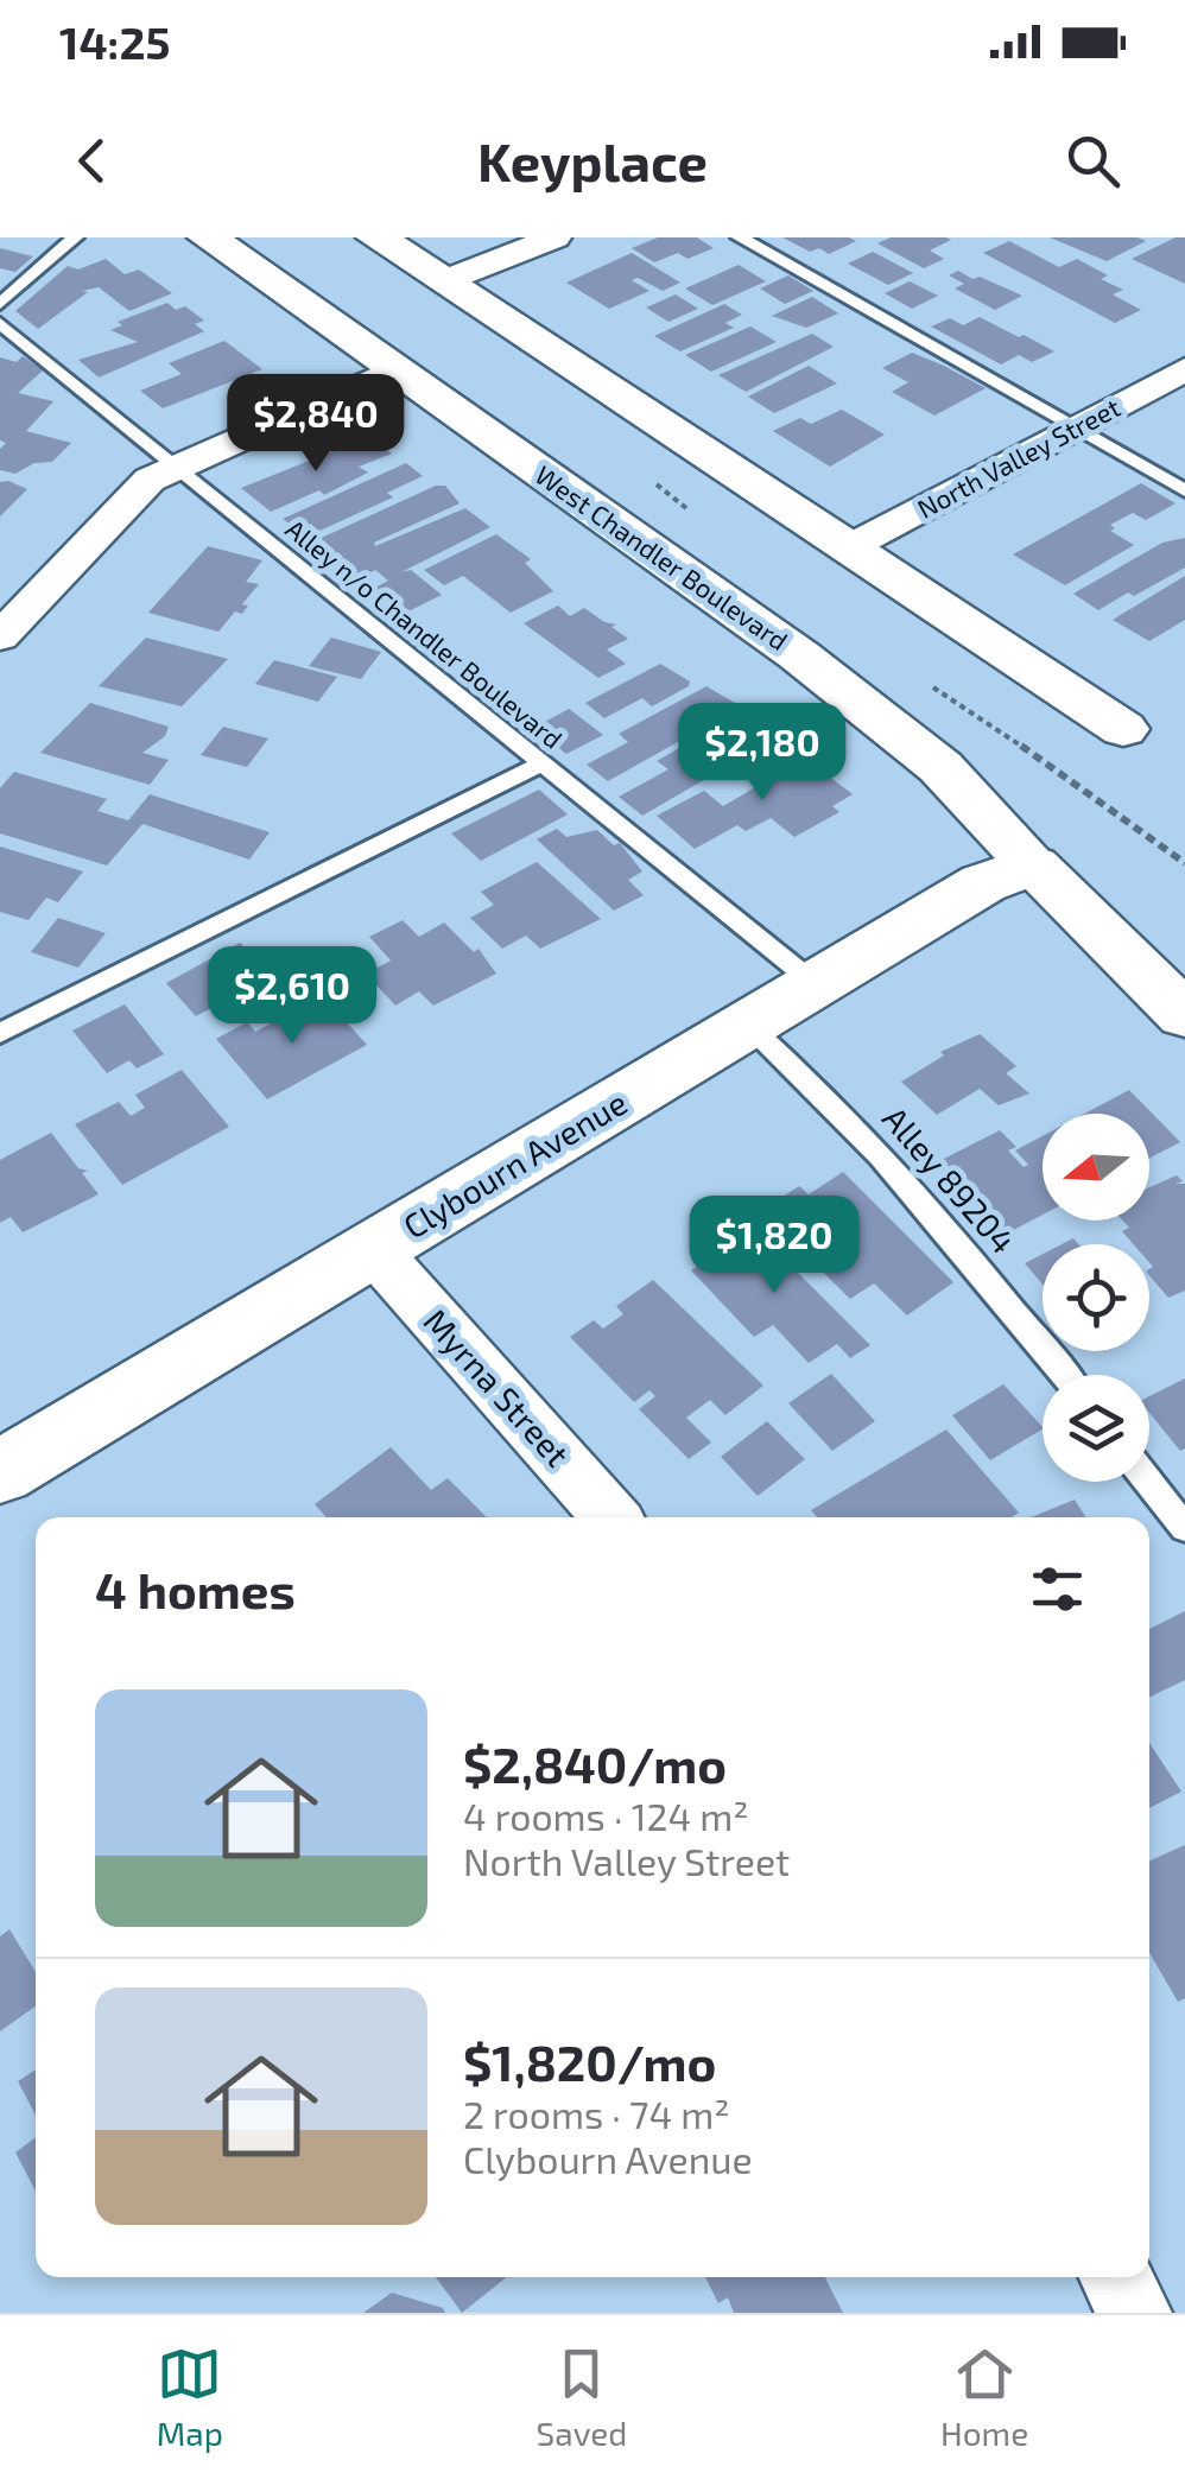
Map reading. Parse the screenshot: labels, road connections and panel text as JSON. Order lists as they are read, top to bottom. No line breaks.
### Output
{"streets":{"main road":["West Chandler Boulevard","Clybourn Avenue"],"street":["North Valley Street","Myrna Street"],"lane":["Alley n/o Chandler Boulevard","Alley 89204"]},"crossings":[["West Chandler Boulevard","Clybourn Avenue"],["Alley n/o Chandler Boulevard","Clybourn Avenue"],["Clybourn Avenue","Alley 89204"],["Clybourn Avenue","Myrna Street"]],"north":"left","page":{"status":"14:25","header":"Keyplace","price":["$2,840","$2,180","$2,610","$1,820"],"heading":"4 homes","list":[{"name":"$2,840/mo","note":"4 rooms · 124 m² · North Valley Street"},{"name":"$1,820/mo","note":"2 rooms · 74 m² · Clybourn Avenue"}],"tabs":["Map","Saved","Home"]}}
